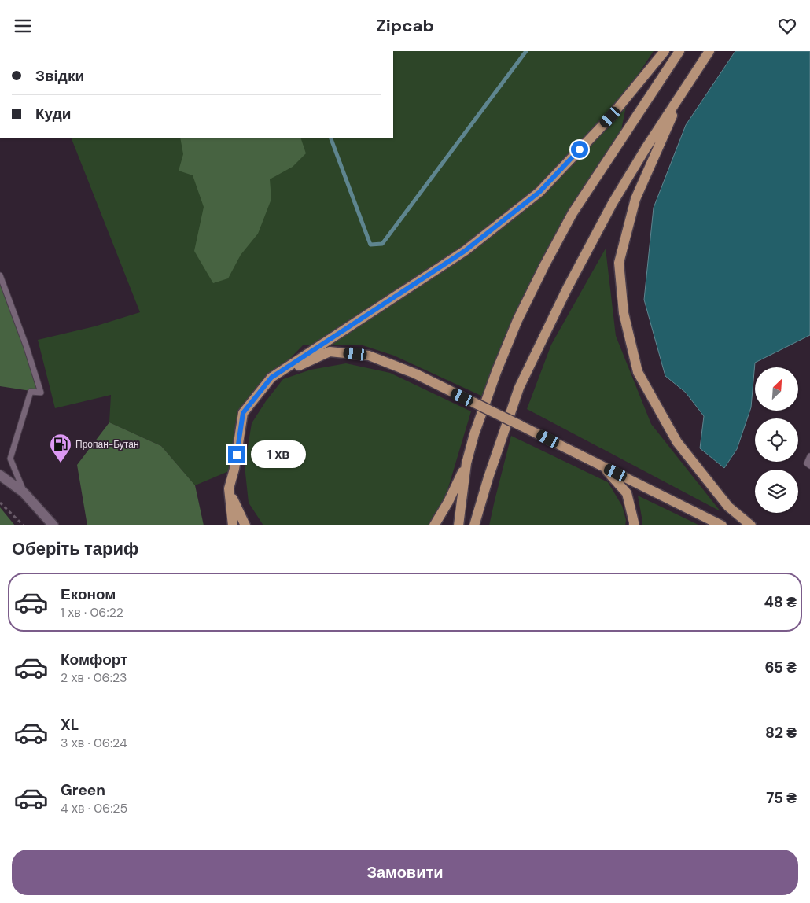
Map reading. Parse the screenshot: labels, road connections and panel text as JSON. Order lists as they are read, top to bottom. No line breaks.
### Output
{"places":{"fuel station":["Пропан-Бутан"]},"north":"top right","page":{"header":"Zipcab","banner":["Звідки","Куди"],"bubble":"1 хв","heading":"Оберіть тариф","list":[{"name":"Економ","note":"1 хв · 06:22","value":"48 ₴"},{"name":"Комфорт","note":"2 хв · 06:23","value":"65 ₴"},{"name":"XL","note":"3 хв · 06:24","value":"82 ₴"},{"name":"Green","note":"4 хв · 06:25","value":"75 ₴"}],"buttons":"Замовити"}}
